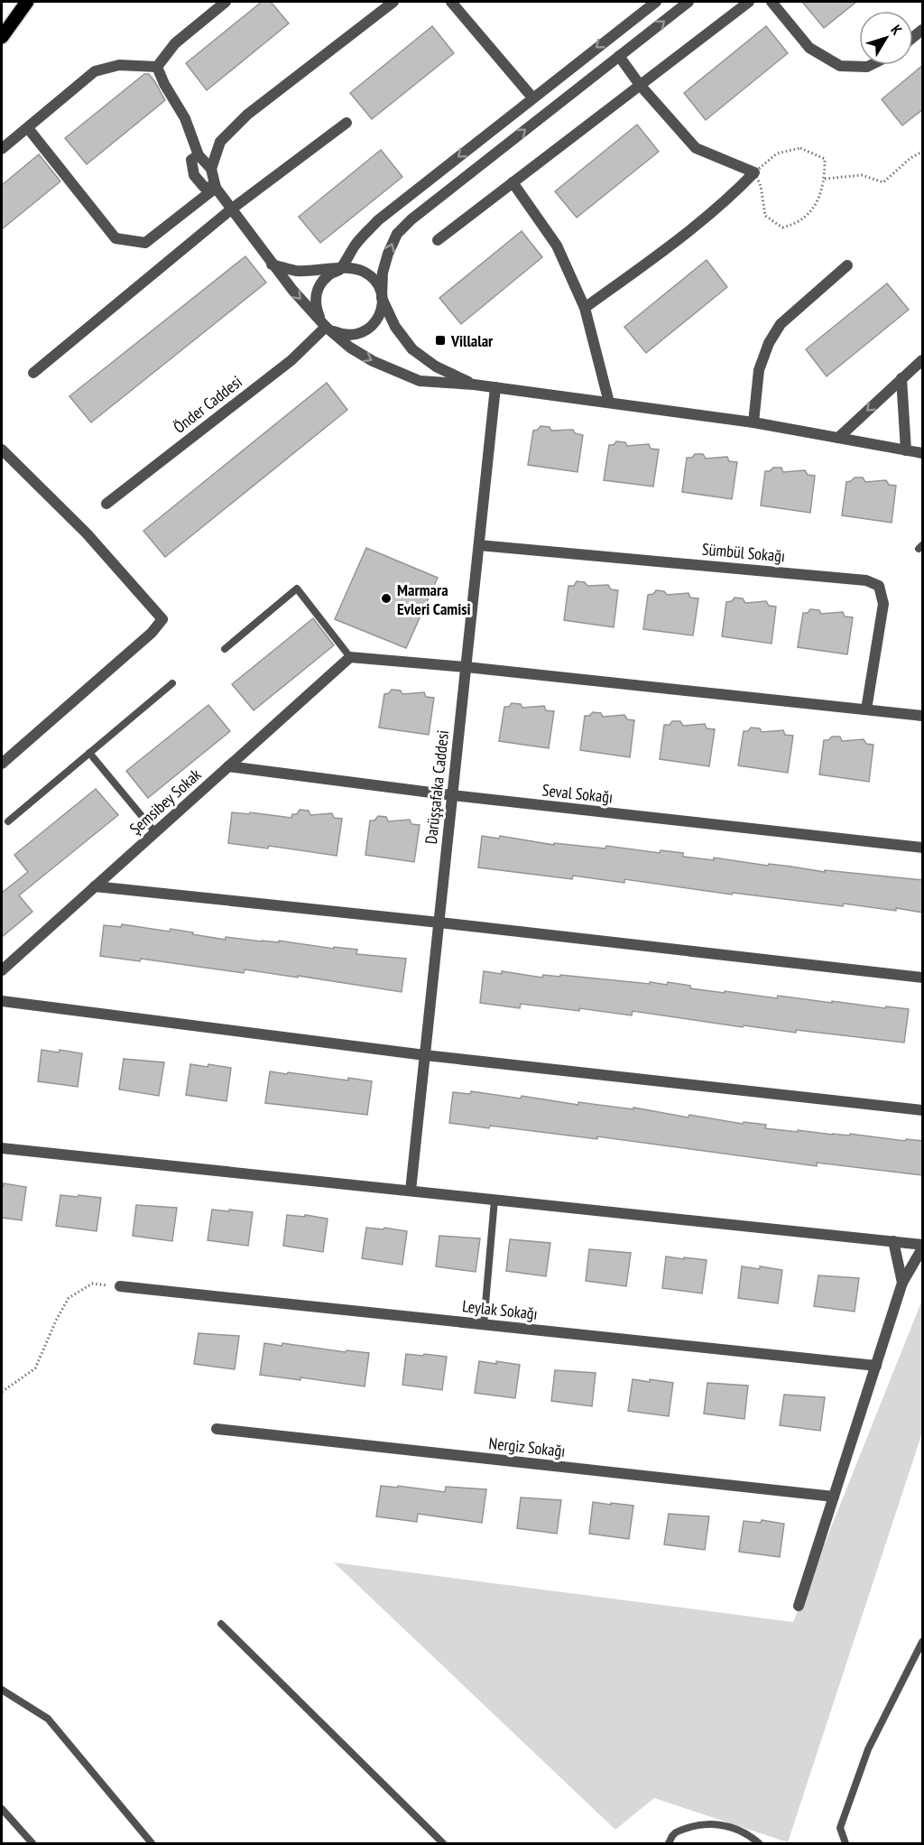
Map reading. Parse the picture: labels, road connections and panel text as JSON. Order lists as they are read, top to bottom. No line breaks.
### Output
{"streets":{"street":["Önder Caddesi","Sümbül Sokağı","Darüşşafaka Caddesi","Seval Sokağı","Şemsibey Sokak","Leylak Sokağı","Nergiz Sokağı"]},"crossings":[["Sümbül Sokağı","Darüşşafaka Caddesi"],["Darüşşafaka Caddesi","Seval Sokağı"],["Seval Sokağı","Şemsibey Sokak"]],"places":{"transit":["Villalar"],"other":["Marmara Evleri Camisi"]},"north":"top right"}
